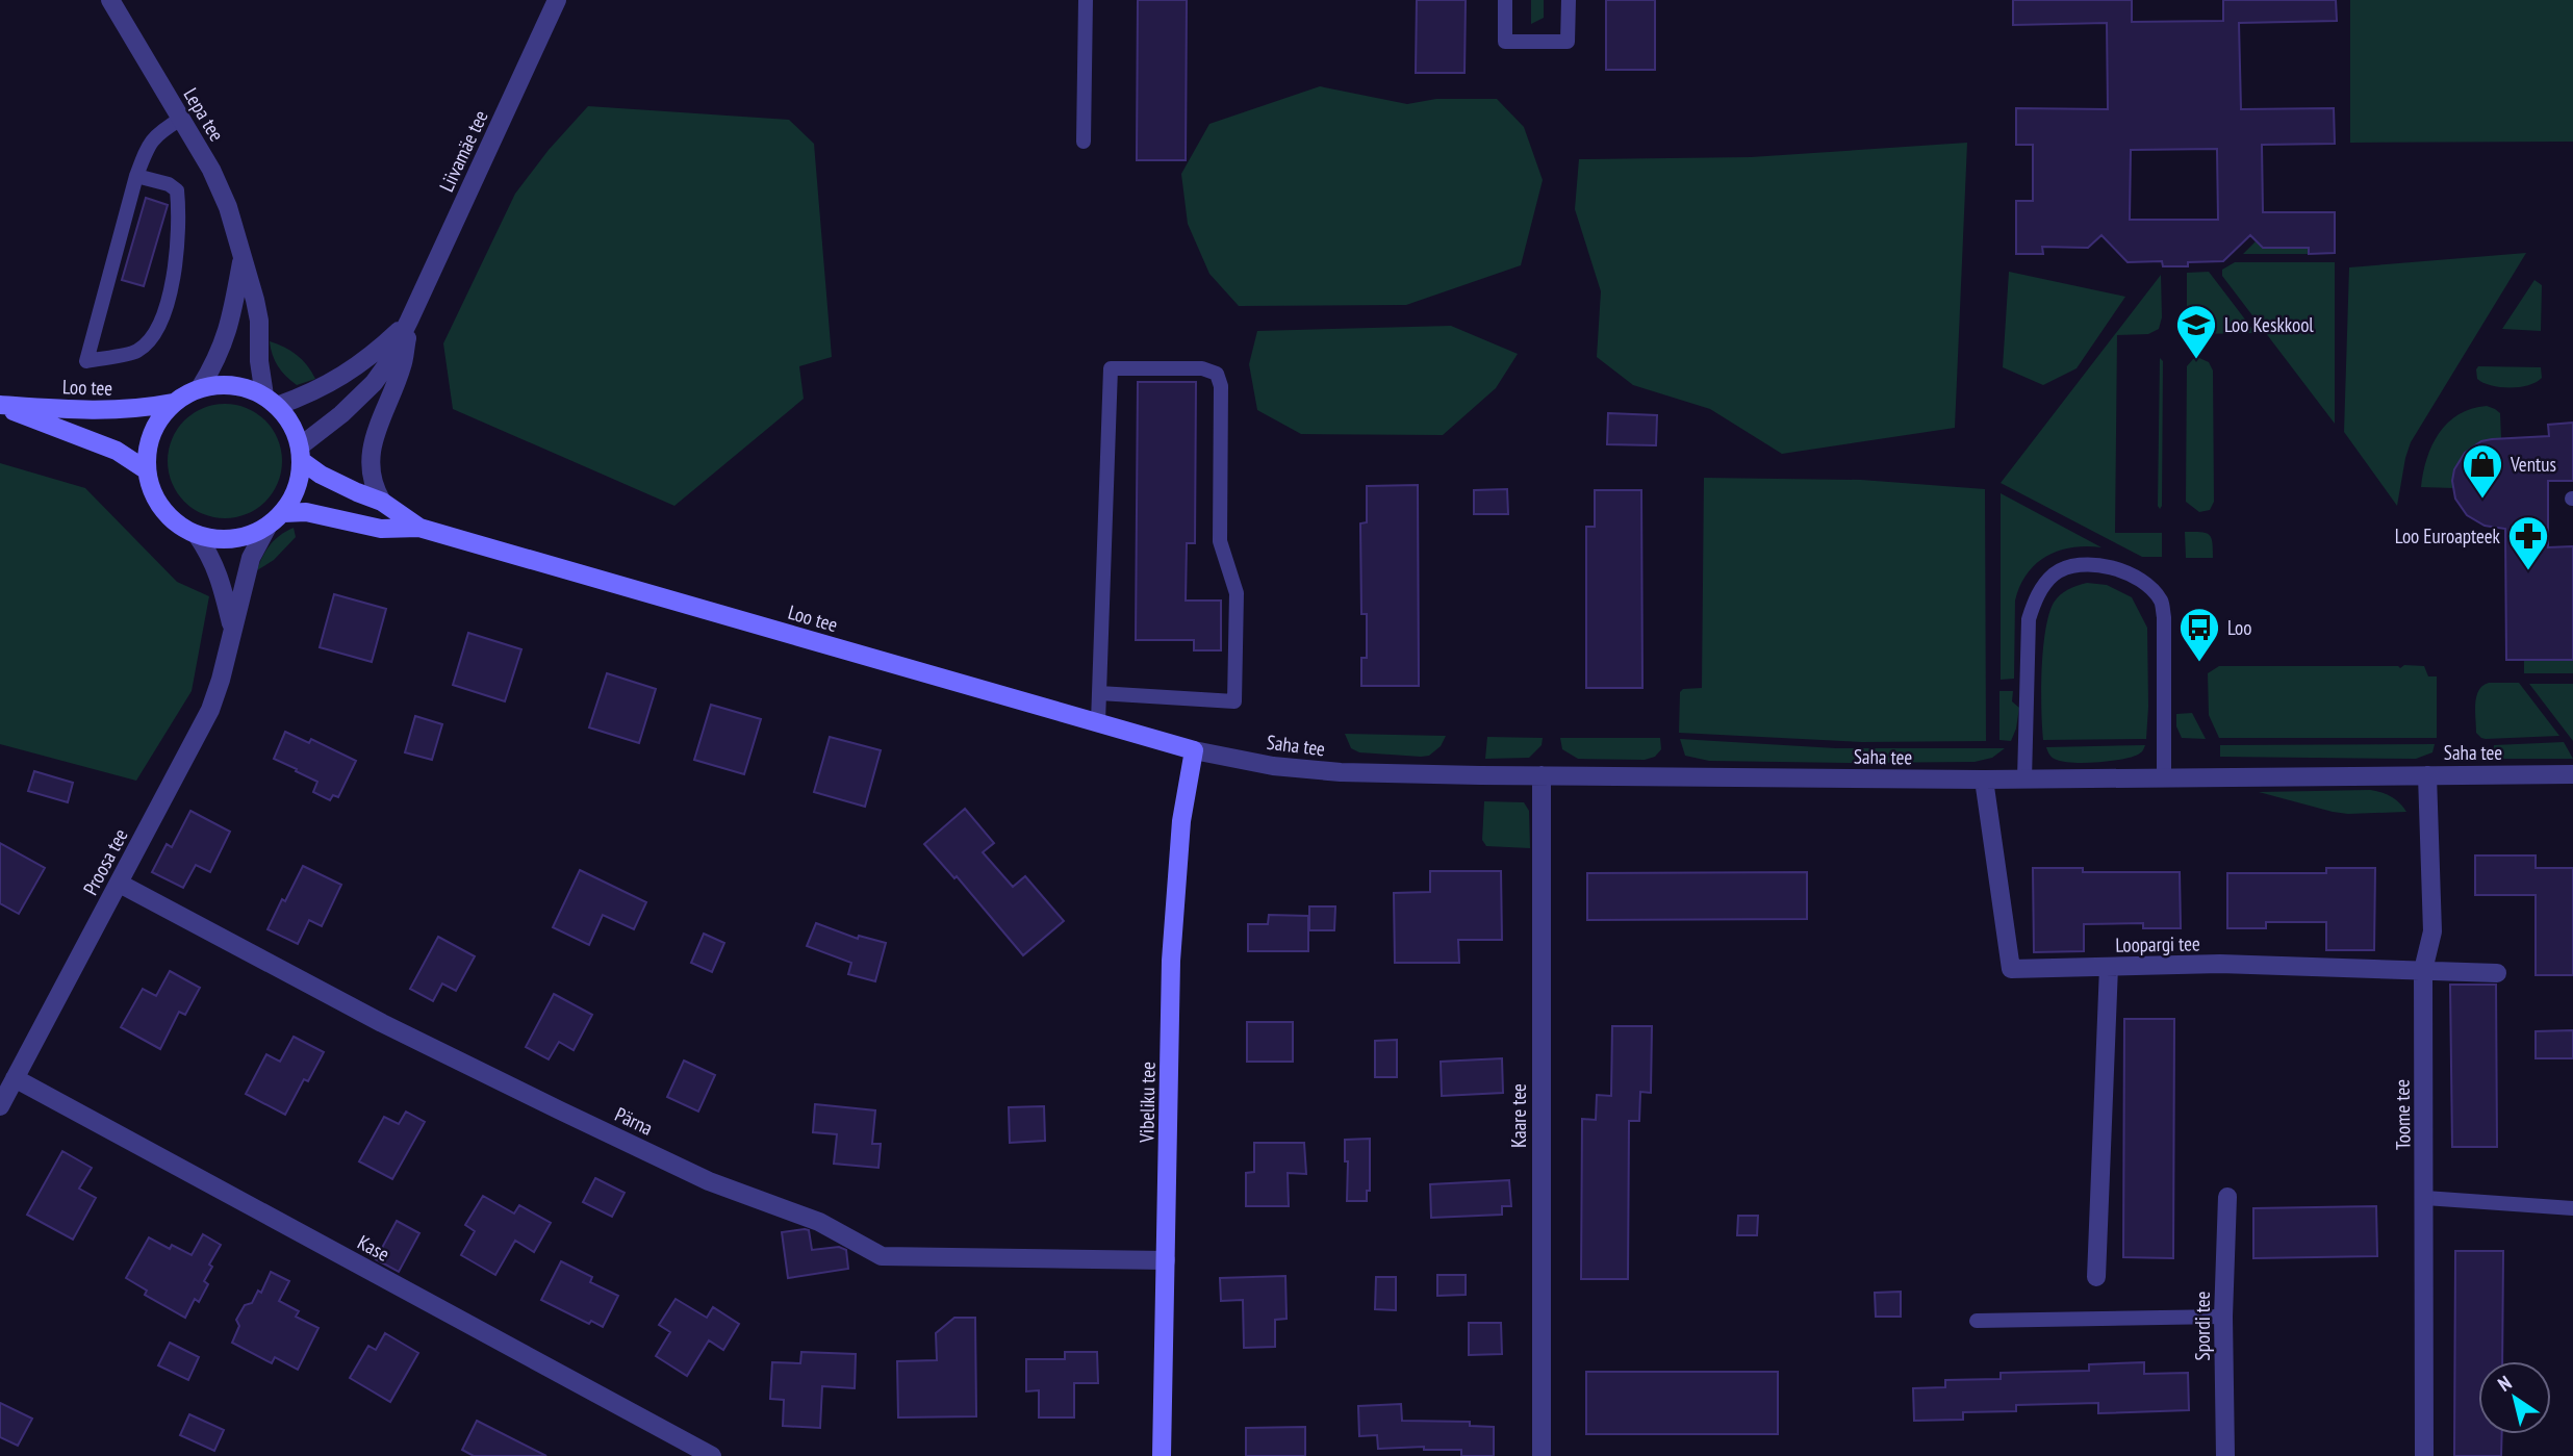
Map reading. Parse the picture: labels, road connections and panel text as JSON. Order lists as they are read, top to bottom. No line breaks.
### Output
{"streets":{"street":["Lepa tee","Liivamäe tee","Loo tee","Saha tee","Proosa tee","Loopargi tee","Vibeliku tee","Toome tee","Kaare tee","Pärna","Kase","Spordi tee"]},"crossings":[["Lepa tee","Liivamäe tee"],["Lepa tee","Loo tee"],["Lepa tee","Proosa tee"],["Liivamäe tee","Loo tee"],["Liivamäe tee","Proosa tee"],["Loo tee","Saha tee"],["Loo tee","Proosa tee"],["Loo tee","Vibeliku tee"],["Saha tee","Loopargi tee"],["Saha tee","Vibeliku tee"],["Saha tee","Toome tee"],["Saha tee","Kaare tee"],["Proosa tee","Pärna"],["Proosa tee","Kase"],["Loopargi tee","Toome tee"],["Vibeliku tee","Pärna"]],"places":{"school or university":["Loo Keskkool"],"shop":["Ventus"],"pharmacy":["Loo Euroapteek"],"bus stop":["Loo"]},"north":"top left"}
